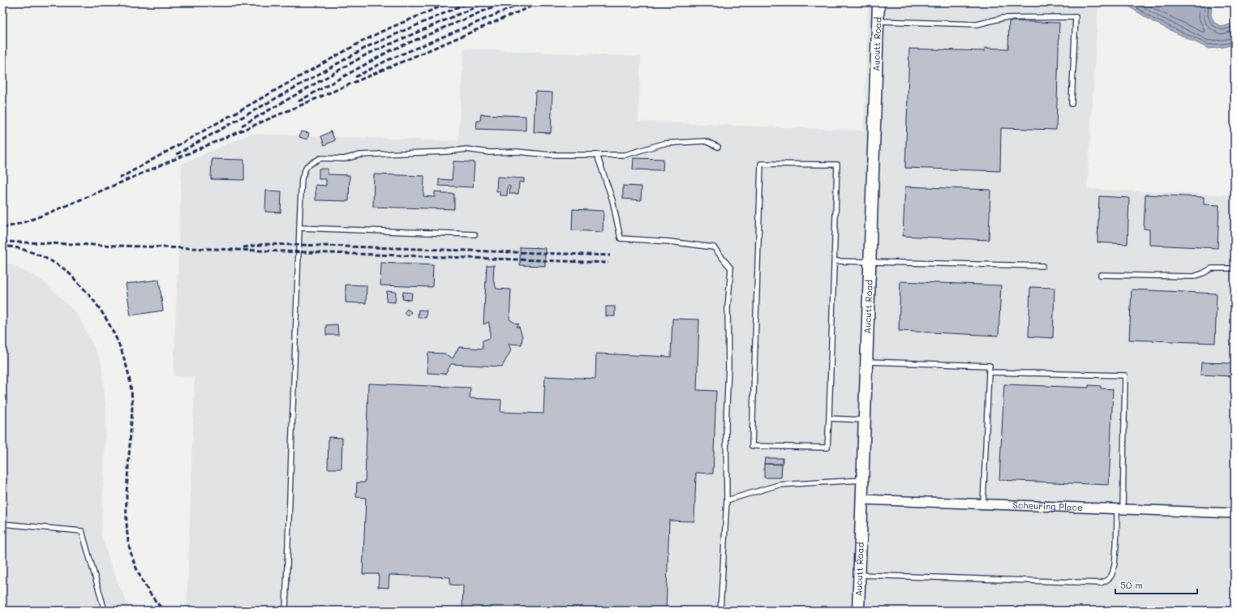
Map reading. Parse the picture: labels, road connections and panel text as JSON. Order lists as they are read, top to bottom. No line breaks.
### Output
{"streets":{"street":["Aucutt Road","Scheuring Place"]},"crossings":[["Aucutt Road","Scheuring Place"]],"scale_bar":"50 m"}
